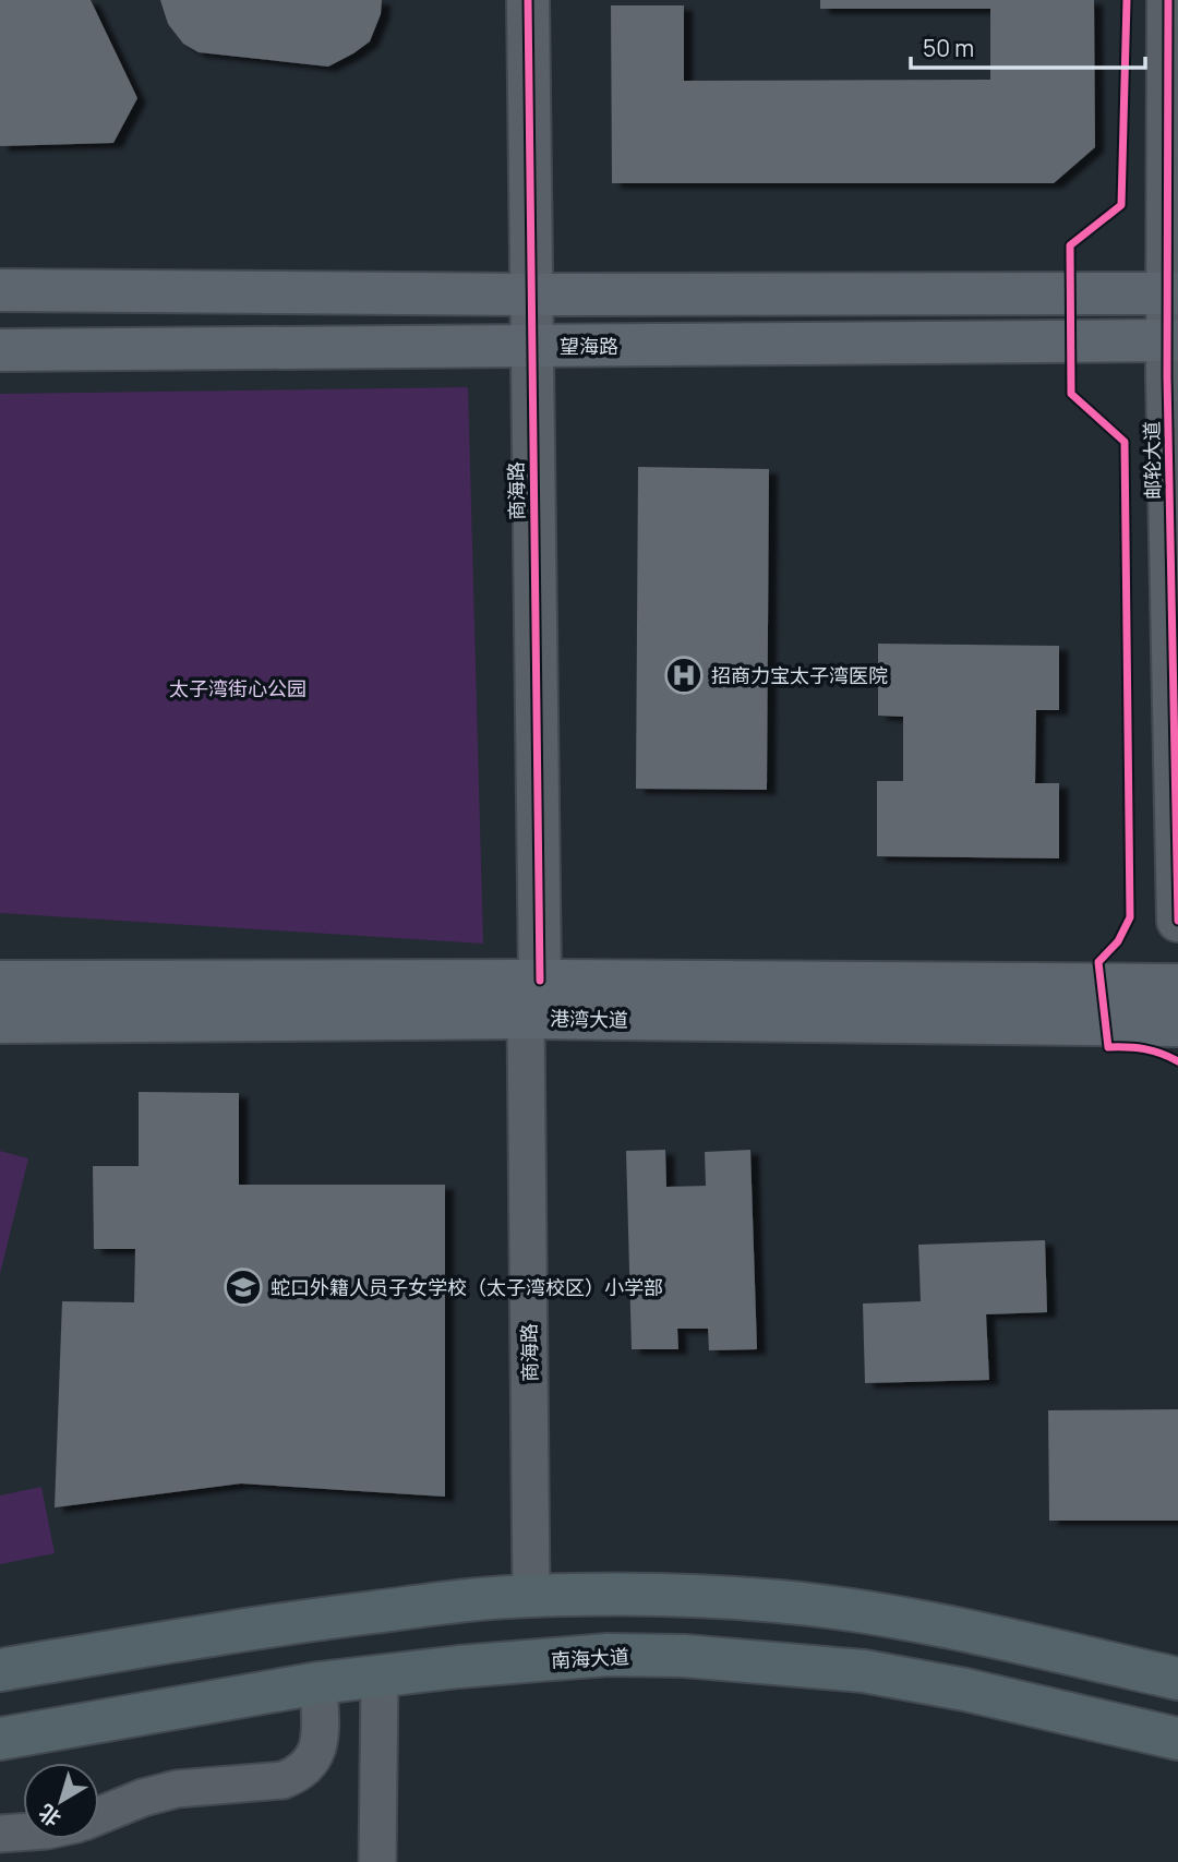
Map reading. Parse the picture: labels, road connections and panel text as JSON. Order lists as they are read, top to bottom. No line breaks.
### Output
{"streets":{"main road":["望海路","港湾大道","南海大道"],"street":["邮轮大道","商海路"]},"crossings":[["望海路","邮轮大道"],["望海路","商海路"],["商海路","港湾大道"]],"parks":["太子湾街心公园"],"places":{"hospital":["招商力宝太子湾医院"],"school or university":["蛇口外籍人员子女学校（太子湾校区）小学部"]},"scale_bar":"50 m","north":"bottom left"}
